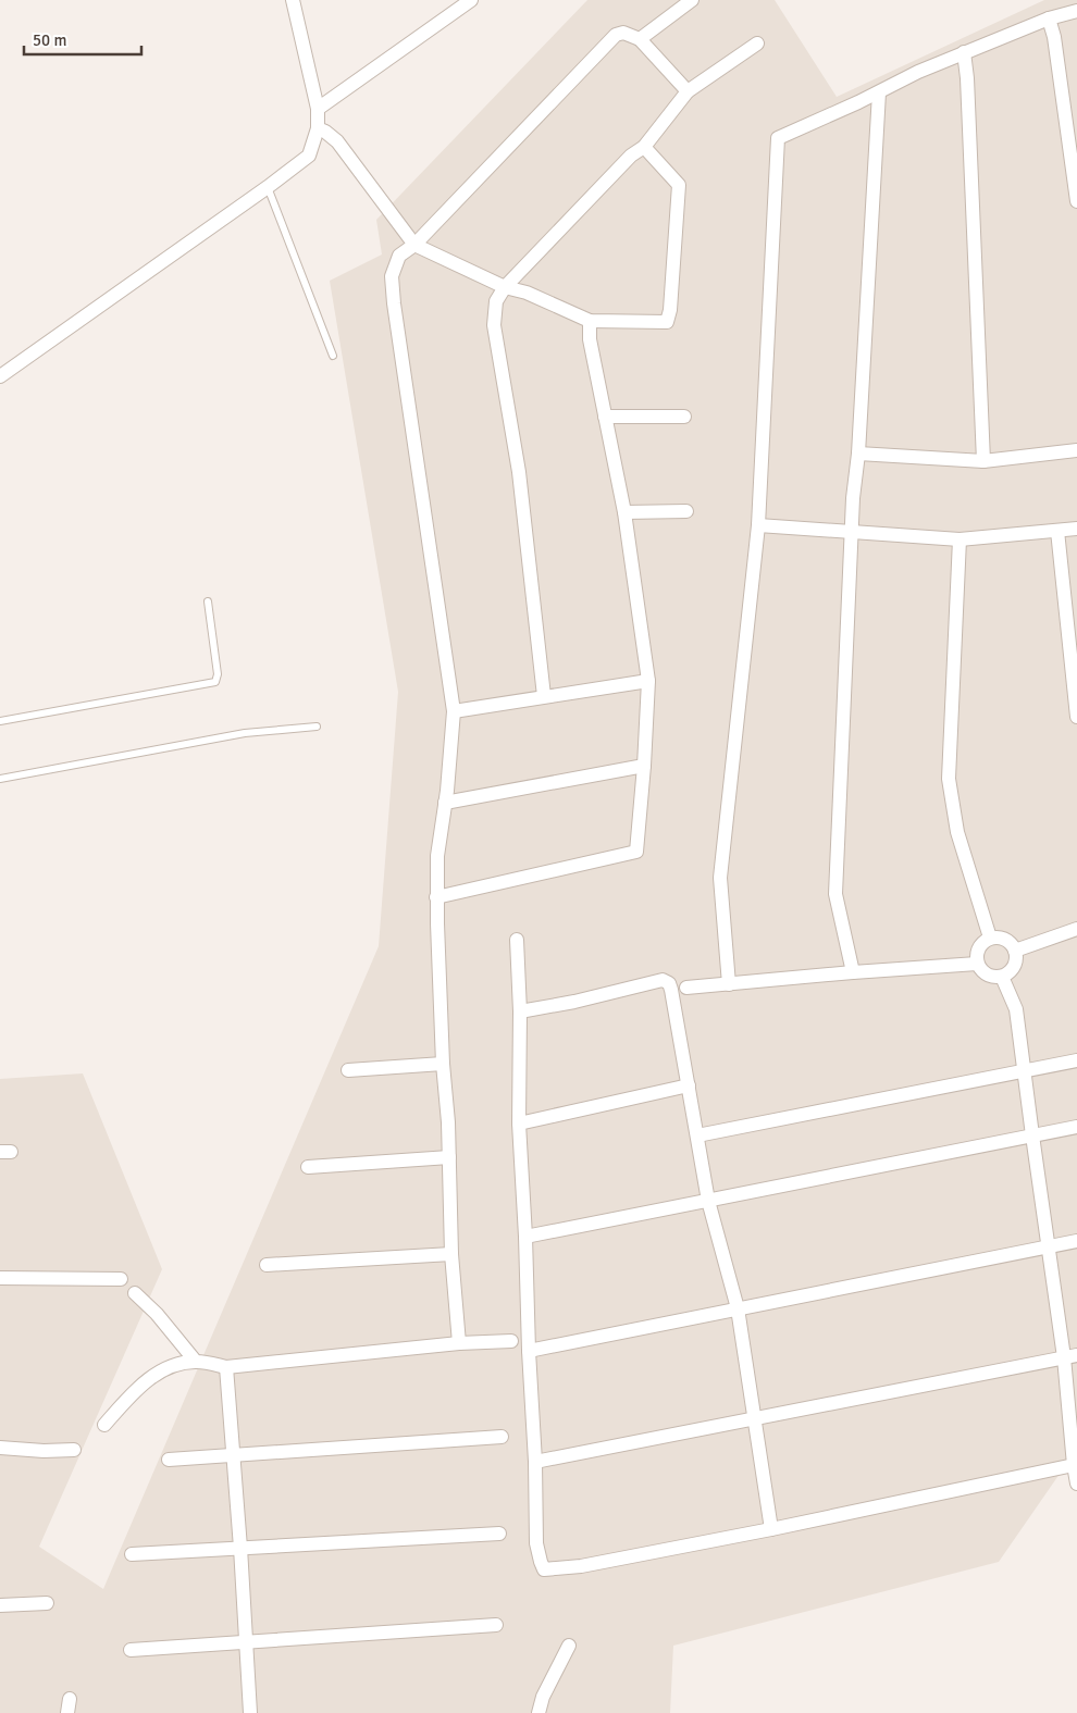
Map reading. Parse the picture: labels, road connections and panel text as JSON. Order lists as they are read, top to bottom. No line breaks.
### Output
{"scale_bar":"50 m"}
